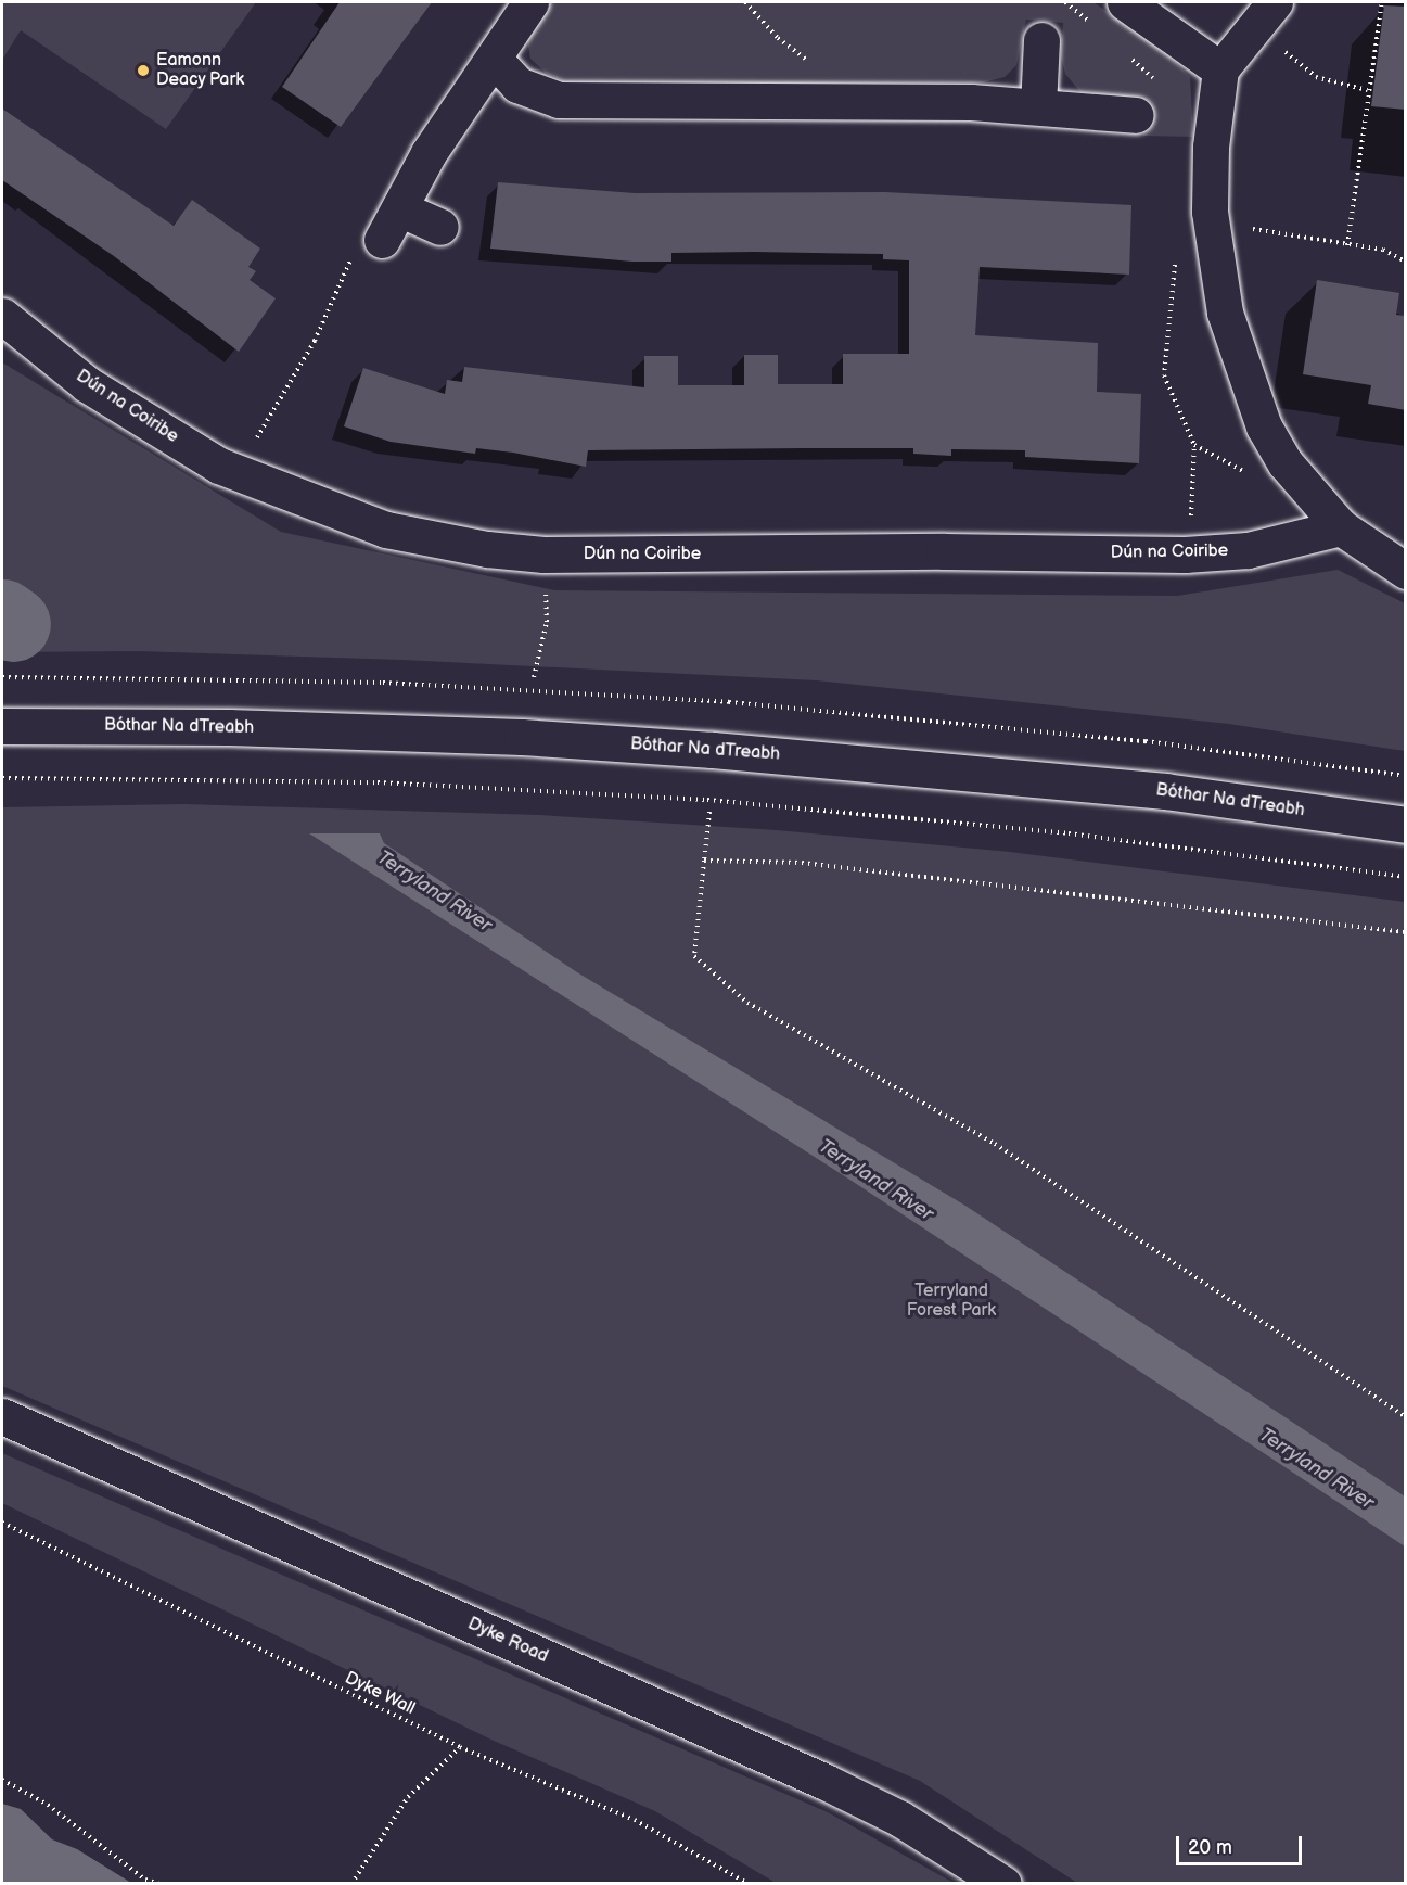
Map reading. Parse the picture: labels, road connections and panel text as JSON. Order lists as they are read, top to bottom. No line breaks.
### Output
{"streets":{"main road":["Dún na Coiribe","Bóthar Na dTreabh","Dyke Road"],"path":["Dyke Wall"]},"water":["Terryland River"],"parks":["Terryland Forest Park"],"places":["Eamonn Deacy Park"],"scale_bar":"20 m"}
